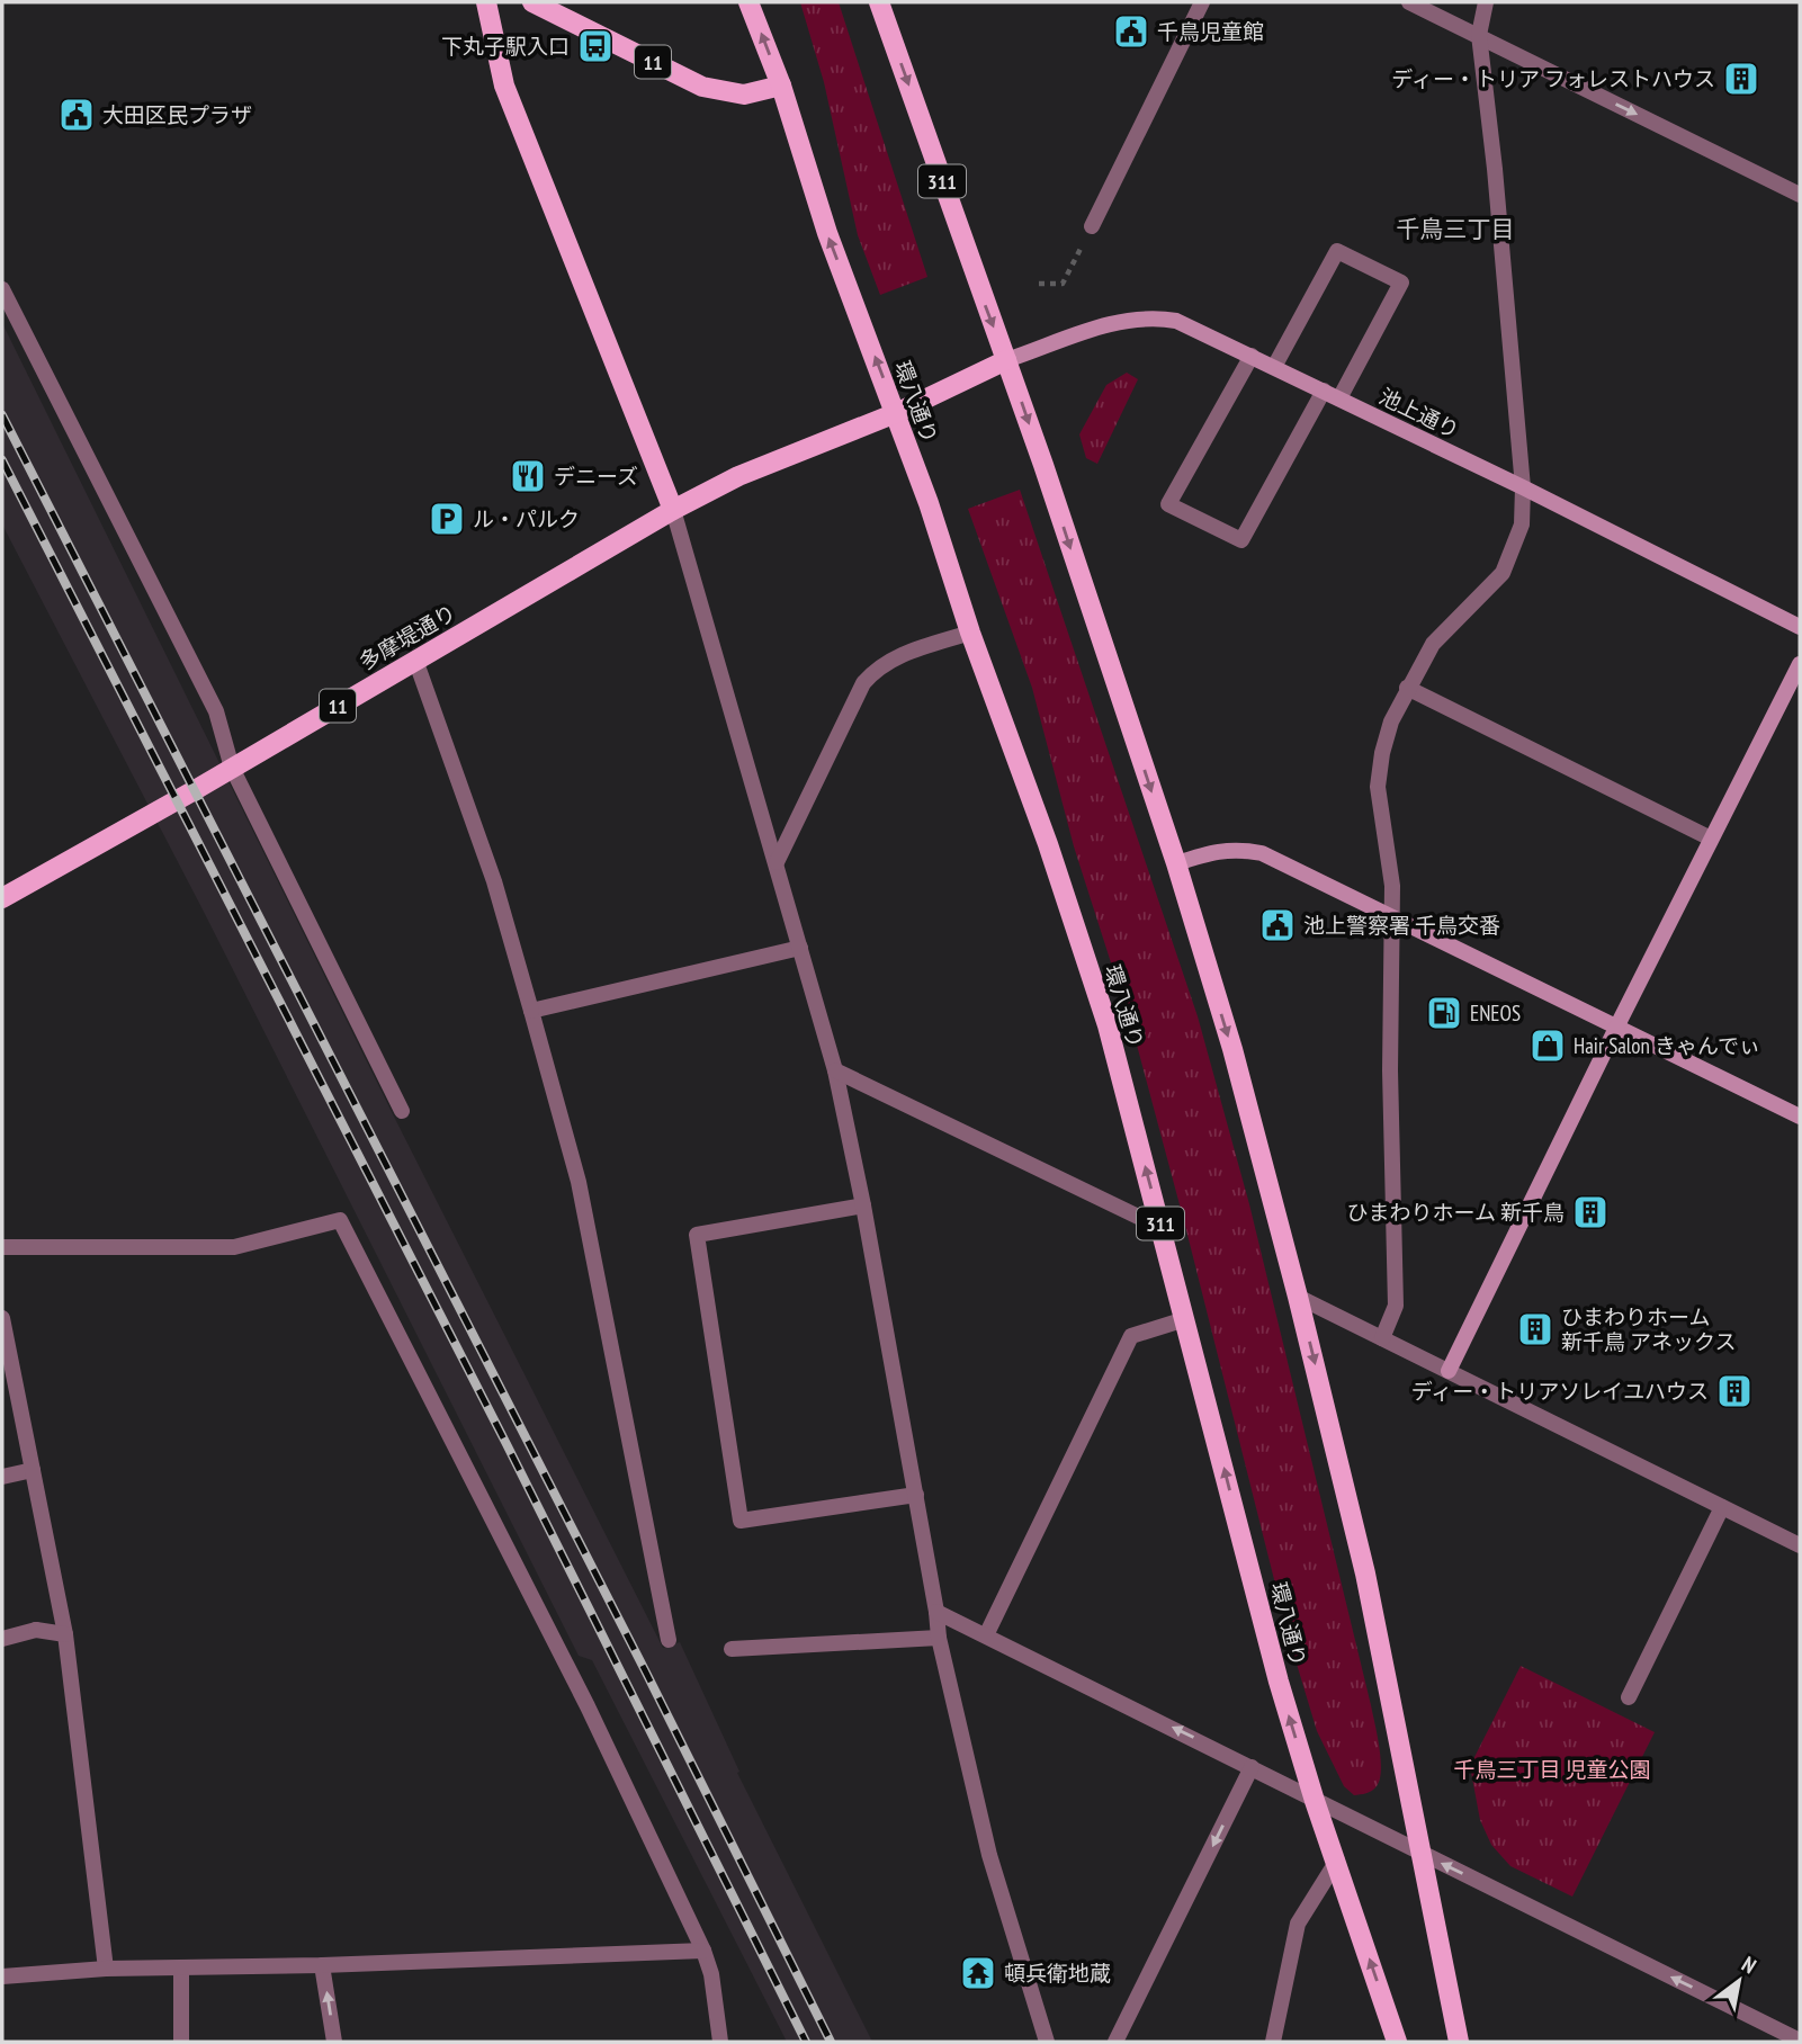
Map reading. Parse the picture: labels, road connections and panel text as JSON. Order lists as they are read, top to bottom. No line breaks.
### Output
{"streets":{"main road":["11","311","環八通り","多摩堤通り"],"street":["池上通り"]},"crossings":[["11","環八通り"],["311","池上通り"],["311","多摩堤通り"],["環八通り","多摩堤通り"],["池上通り","多摩堤通り"]],"districts":["千鳥三丁目"],"parks":["千鳥三丁目 児童公園"],"places":{"public building":["千鳥児童館","大田区民プラザ","池上警察署 千鳥交番"],"bus stop":["下丸子駅入口"],"building":["ディー・トリア フォレストハウス","ひまわりホーム 新千鳥","ひまわりホーム 新千鳥 アネックス","ディー・トリアソレイユハウス"],"restaurant":["デニーズ"],"parking":["ル・パルク"],"fuel station":["ENEOS"],"shop":["Hair Salon きゃんでぃ"],"temple":["頓兵衛地蔵"]},"north":"top right"}
